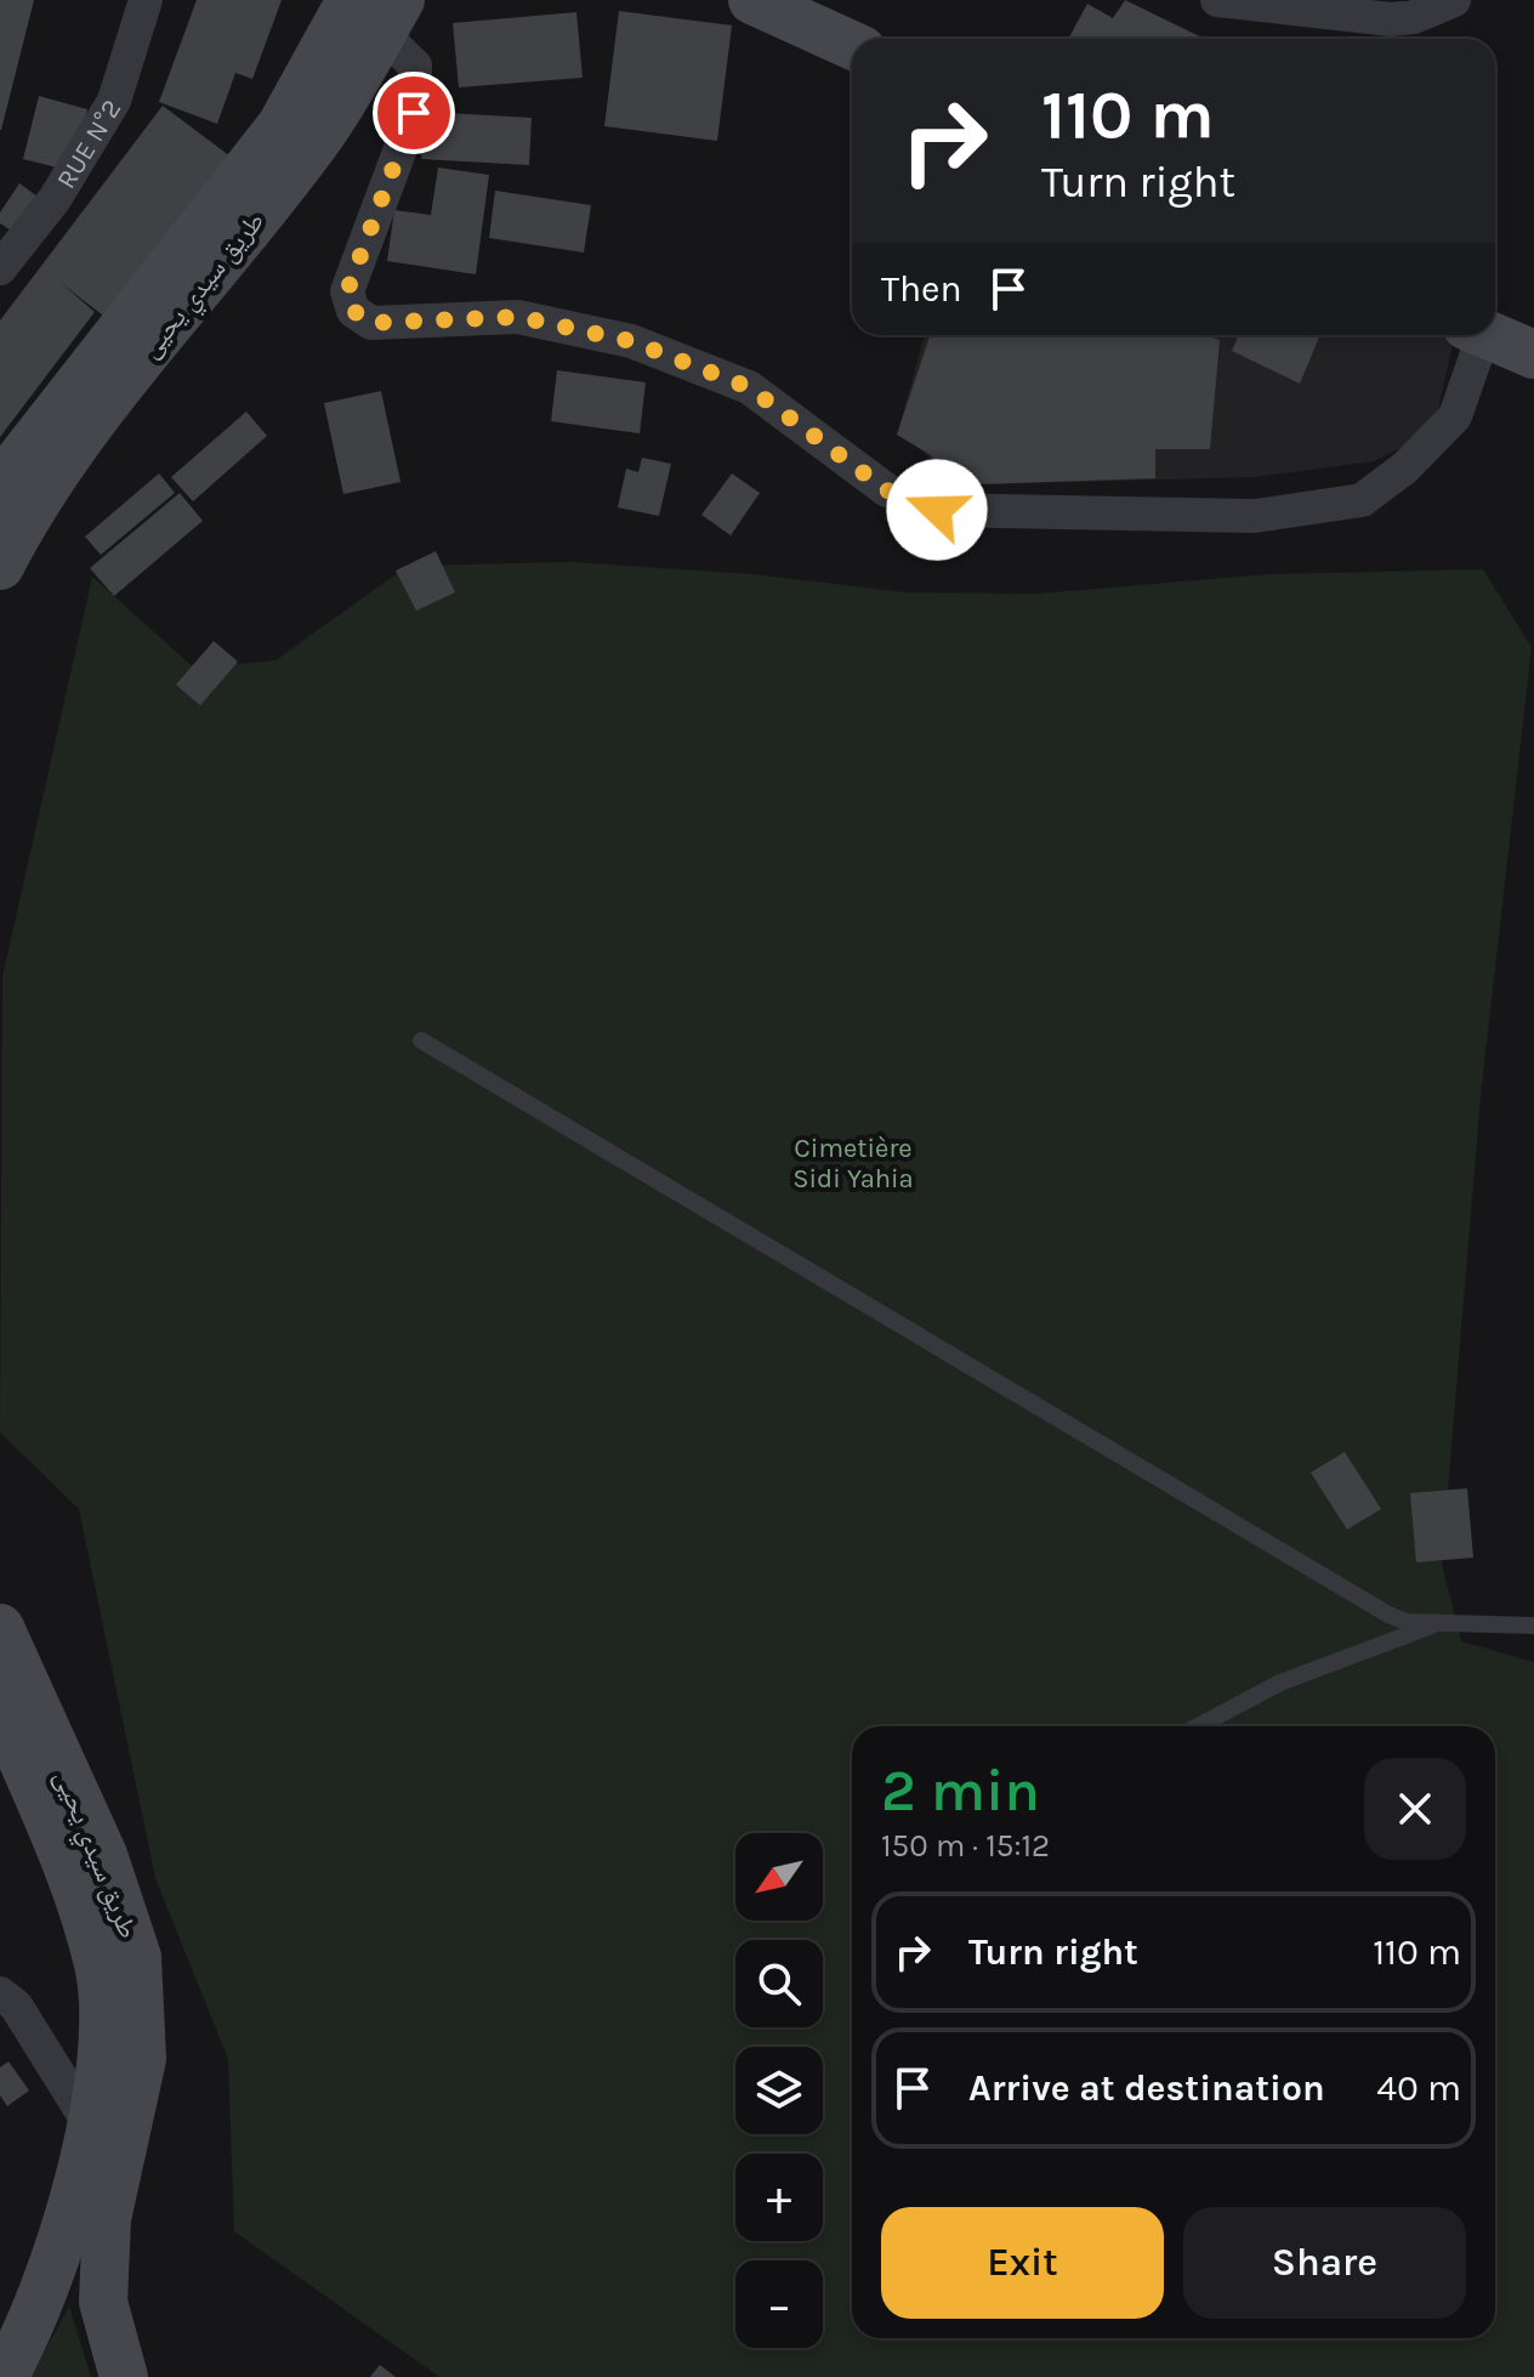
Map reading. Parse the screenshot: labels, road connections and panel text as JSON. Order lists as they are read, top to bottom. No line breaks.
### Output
{"streets":{"main road":["طريق سيدي يحيى"],"street":["RUE N°2"]},"parks":["Cimetière Sidi Yahia"],"north":"bottom left","page":{"turn":["110 m","Turn right"],"then":"Then","heading":["2 min","150 m · 15:12"],"map_buttons":["+","−"],"list":[{"name":"Turn right","value":"110 m"},{"name":"Arrive at destination","value":"40 m"}],"buttons":["Exit","Share"]}}
